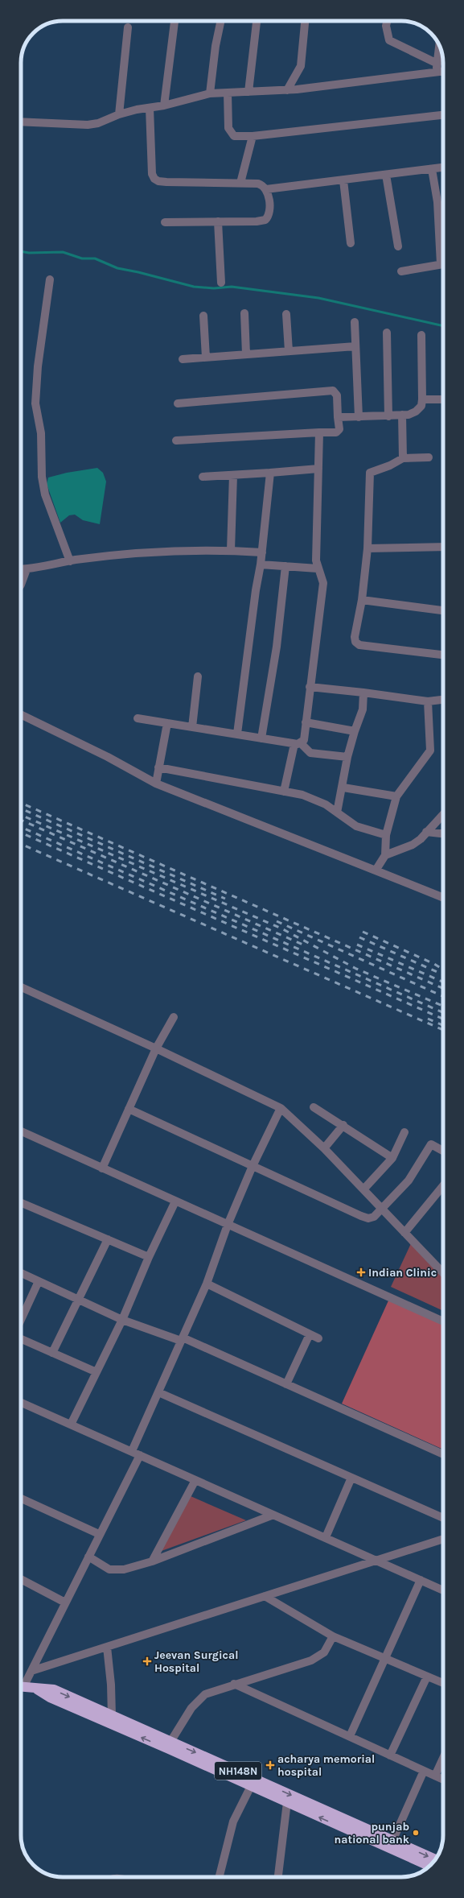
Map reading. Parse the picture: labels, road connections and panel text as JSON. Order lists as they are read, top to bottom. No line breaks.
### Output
{"streets":{"highway":["NH148N"]},"places":{"health":["Indian Clinic","Jeevan Surgical Hospital","acharya memorial hospital"],"other":["punjab national bank"]}}
